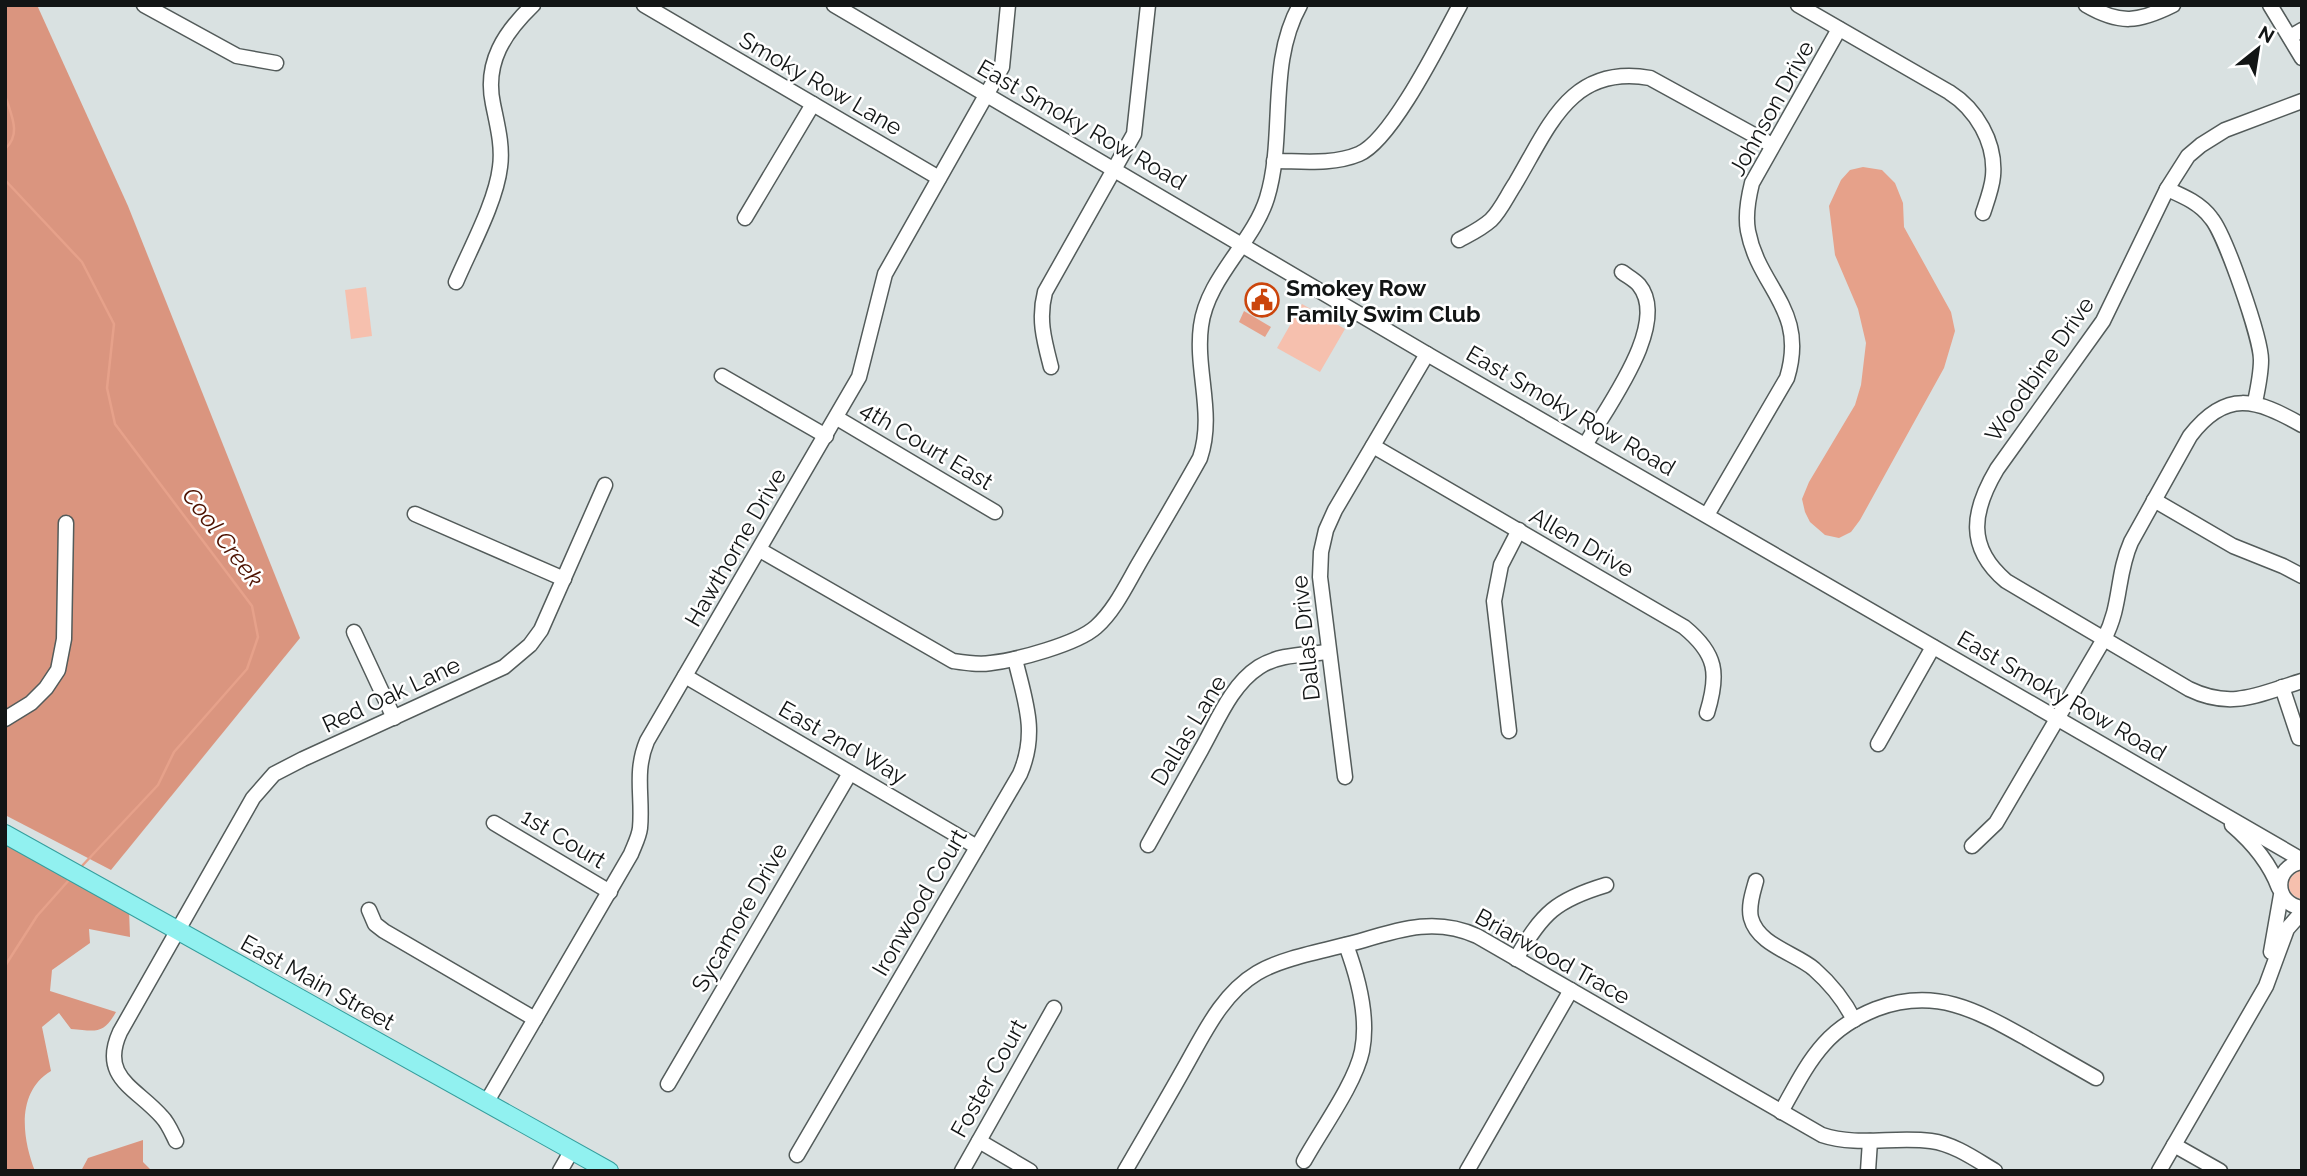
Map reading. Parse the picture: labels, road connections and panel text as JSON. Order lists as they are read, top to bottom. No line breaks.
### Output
{"streets":{"main road":["East Main Street"],"street":["Smoky Row Lane","Johnson Drive","East Smoky Row Road","Woodbine Drive","4th Court East","Allen Drive","Hawthorne Drive","Dallas Drive","Red Oak Lane","Dallas Lane","East 2nd Way","1st Court","Ironwood Court","Sycamore Drive","Briarwood Trace","Foster Court"]},"crossings":[["Smoky Row Lane","Hawthorne Drive"],["Johnson Drive","East Smoky Row Road"],["East Smoky Row Road","Hawthorne Drive"],["East Smoky Row Road","Dallas Drive"],["4th Court East","Hawthorne Drive"],["Allen Drive","Dallas Drive"],["Hawthorne Drive","East 2nd Way"],["Hawthorne Drive","1st Court"],["Hawthorne Drive","East Main Street"],["Dallas Drive","Dallas Lane"],["Red Oak Lane","East Main Street"],["East 2nd Way","Ironwood Court"],["East 2nd Way","Sycamore Drive"]],"water":["Cool Creek"],"places":{"public building":["Smokey Row Family Swim Club"]},"north":"top right"}
